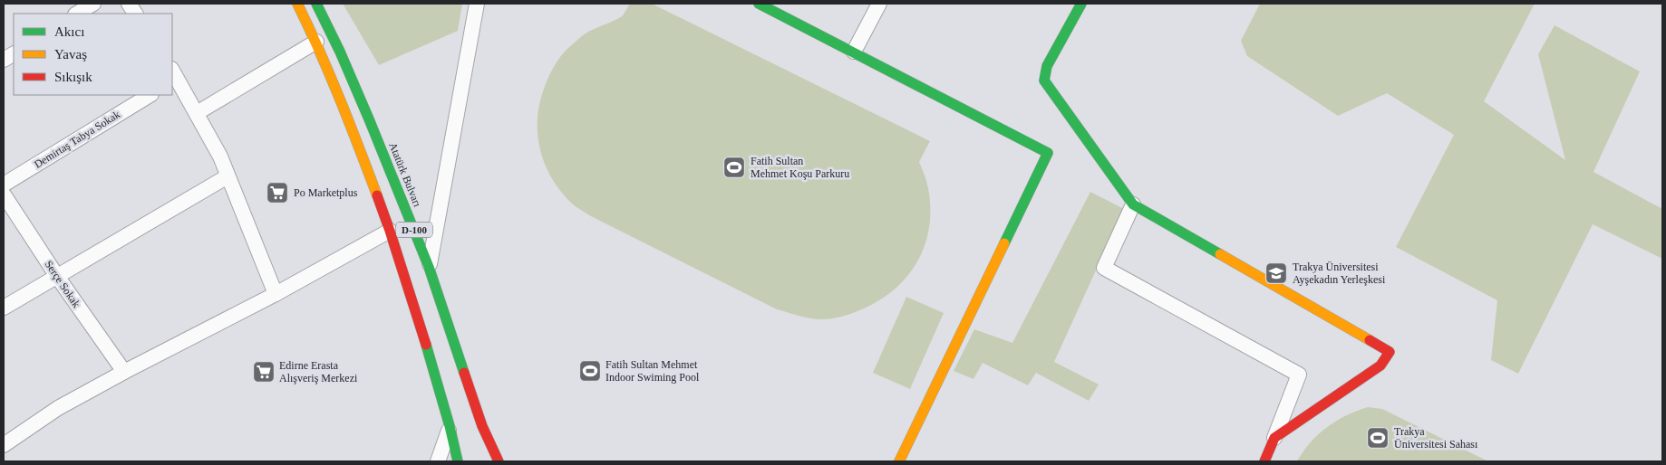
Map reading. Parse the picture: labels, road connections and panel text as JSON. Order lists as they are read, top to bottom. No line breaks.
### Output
{"streets":{"street":["Demirtaş Tabya Sokak","Atatürk Bulvarı","D-100","Serçe Sokak"]},"places":{"sports":["Fatih Sultan Mehmet Koşu Parkuru","Fatih Sultan Mehmet Indoor Swiming Pool","Trakya Üniversitesi Sahası"],"supermarket":["Po Marketplus","Edirne Erasta Alışveriş Merkezi"],"school or university":["Trakya Üniversitesi Ayşekadın Yerleşkesi"]},"legend":["Akıcı","Yavaş","Sıkışık"]}
